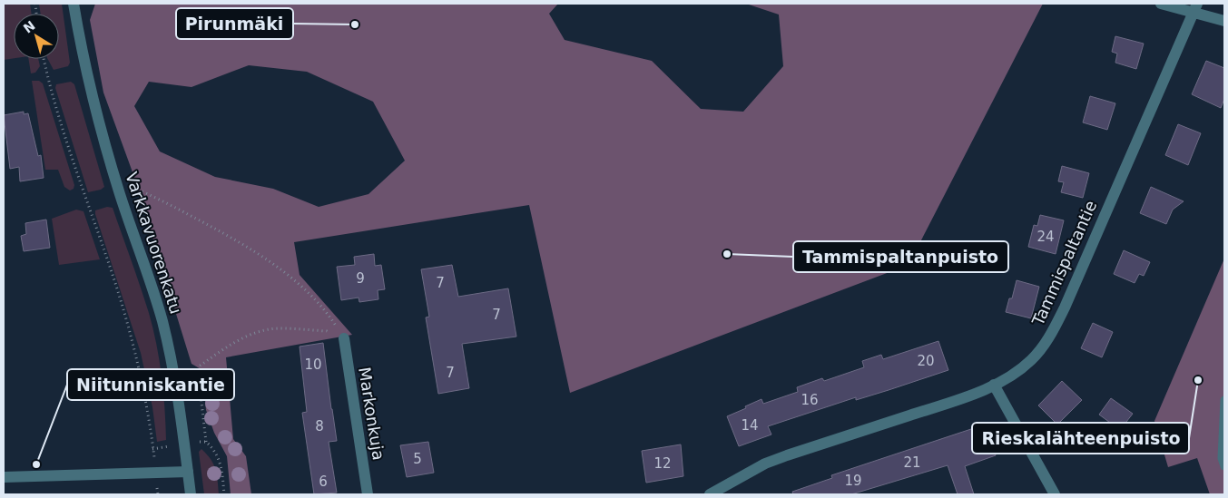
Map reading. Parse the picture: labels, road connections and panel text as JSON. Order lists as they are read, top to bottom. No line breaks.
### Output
{"streets":{"street":["Varkkavuorenkatu","Tammispaltantie","Markonkuja"]},"places":["Pirunmäki","Tammispaltanpuisto","Rieskalähteenpuisto","Niitunniskantie"],"house_numbers":["24","9","7","7","20","10","7","16","14","8","5","21","12","19","6"],"north":"top left"}
